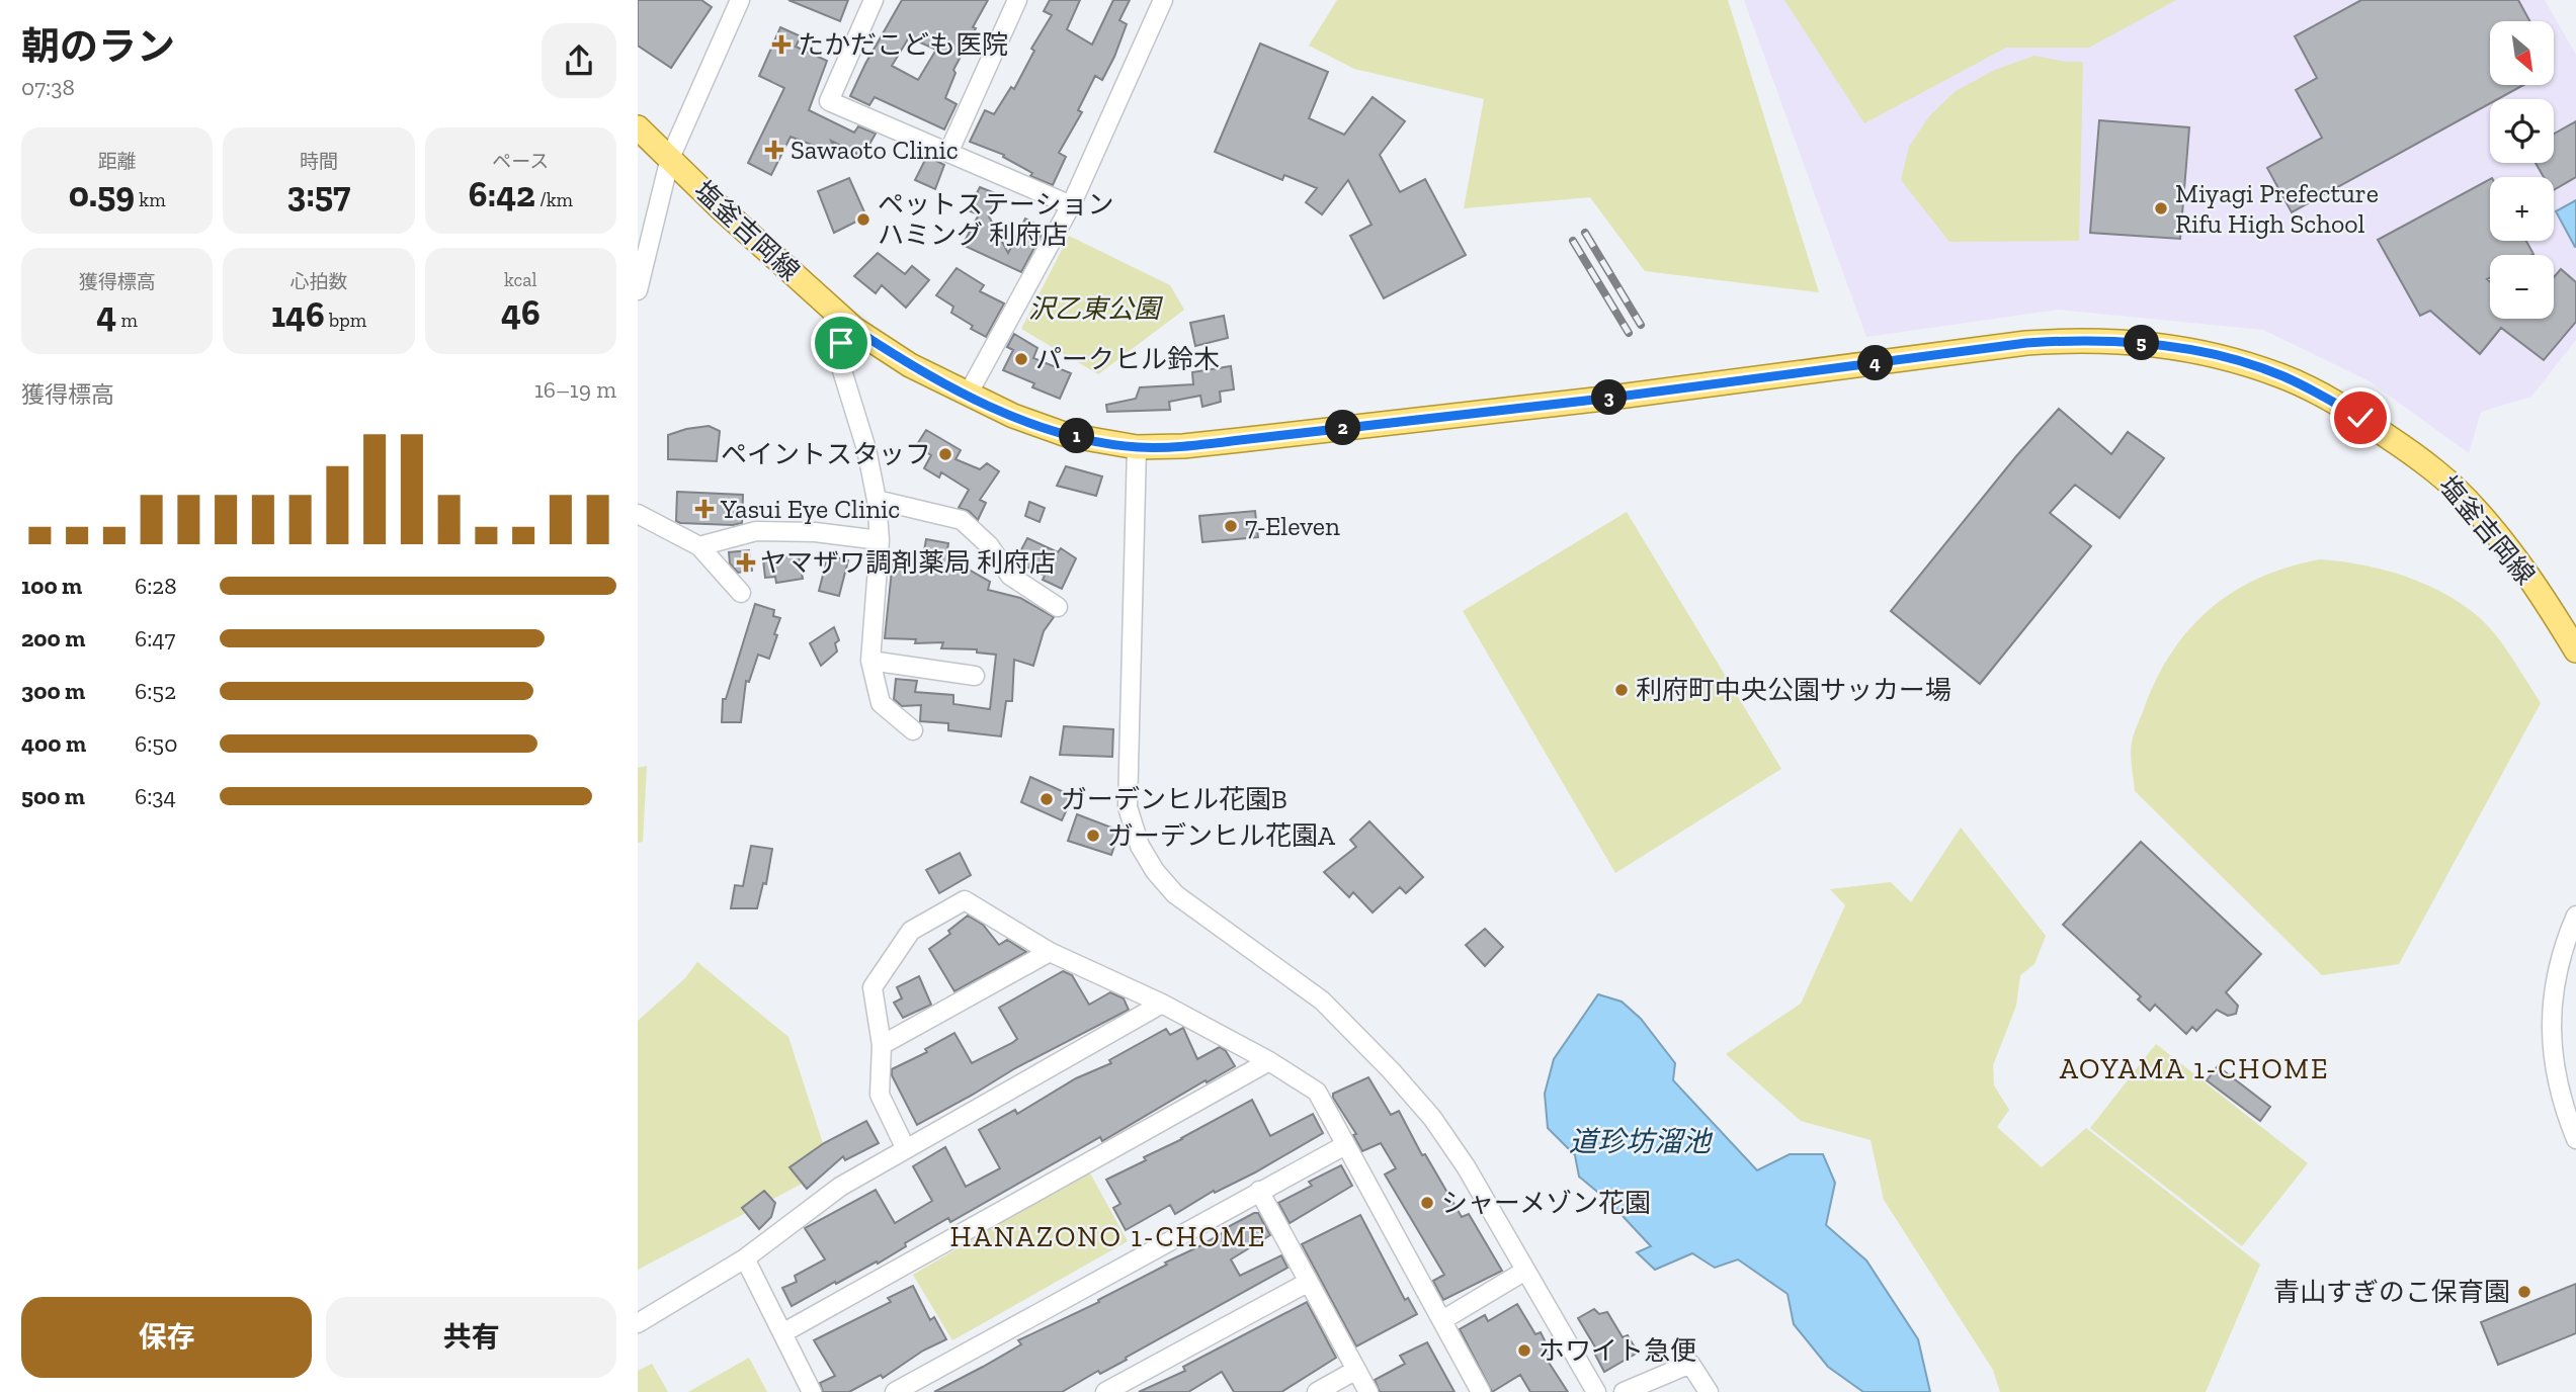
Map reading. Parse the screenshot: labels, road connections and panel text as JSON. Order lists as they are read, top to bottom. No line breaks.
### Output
{"streets":{"main road":["塩釜吉岡線"]},"districts":["AOYAMA 1-CHOME","HANAZONO 1-CHOME"],"water":["道珍坊溜池"],"parks":["沢乙東公園"],"places":{"health":["たかだこども医院","Sawaoto Clinic","Yasui Eye Clinic","ヤマザワ調剤薬局 利府店"],"other":["Miyagi Prefecture Rifu High School","ペットステーション ハミング 利府店","パークヒル鈴木","ペイントスタッフ","7-Eleven","利府町中央公園サッカー場","ガーデンヒル花園B","ガーデンヒル花園A","シャーメゾン花園","青山すぎのこ保育園","ホワイト急便"]},"north":"bottom right","page":{"heading":["朝のラン","07:38"],"map_buttons":["+","−"],"stats":[["距離","0.59 km"],["時間","3:57"],["ペース","6:42 /km"],["獲得標高","4 m"],["心拍数","146 bpm"],["kcal","46"]],"pins":["5","4","3","2","1"],"chart":["獲得標高","16–19 m"],"list":[{"name":"100 m","note":"6:28"},{"name":"200 m","note":"6:47"},{"name":"300 m","note":"6:52"},{"name":"400 m","note":"6:50"},{"name":"500 m","note":"6:34"}],"buttons":["保存","共有"]}}
